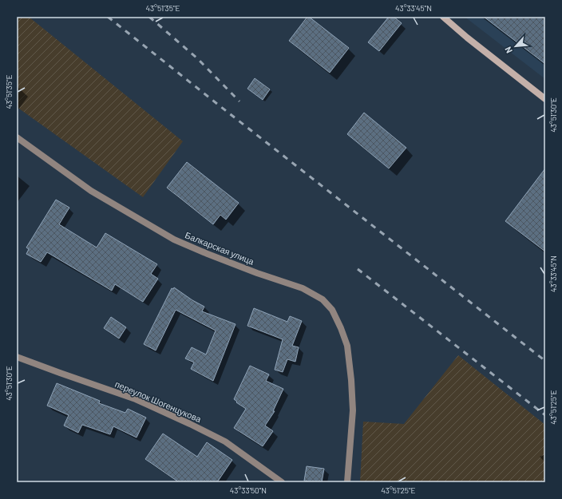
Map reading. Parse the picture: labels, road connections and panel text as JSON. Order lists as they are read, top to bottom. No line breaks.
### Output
{"streets":{"street":["Балкарская улица","переулок Шогенцукова"]},"north":"bottom left","coordinates":["43°51'35\"E","43°33'45\"N","43°51'30\"E","43°51'25\"E","43°33'50\"N"]}
